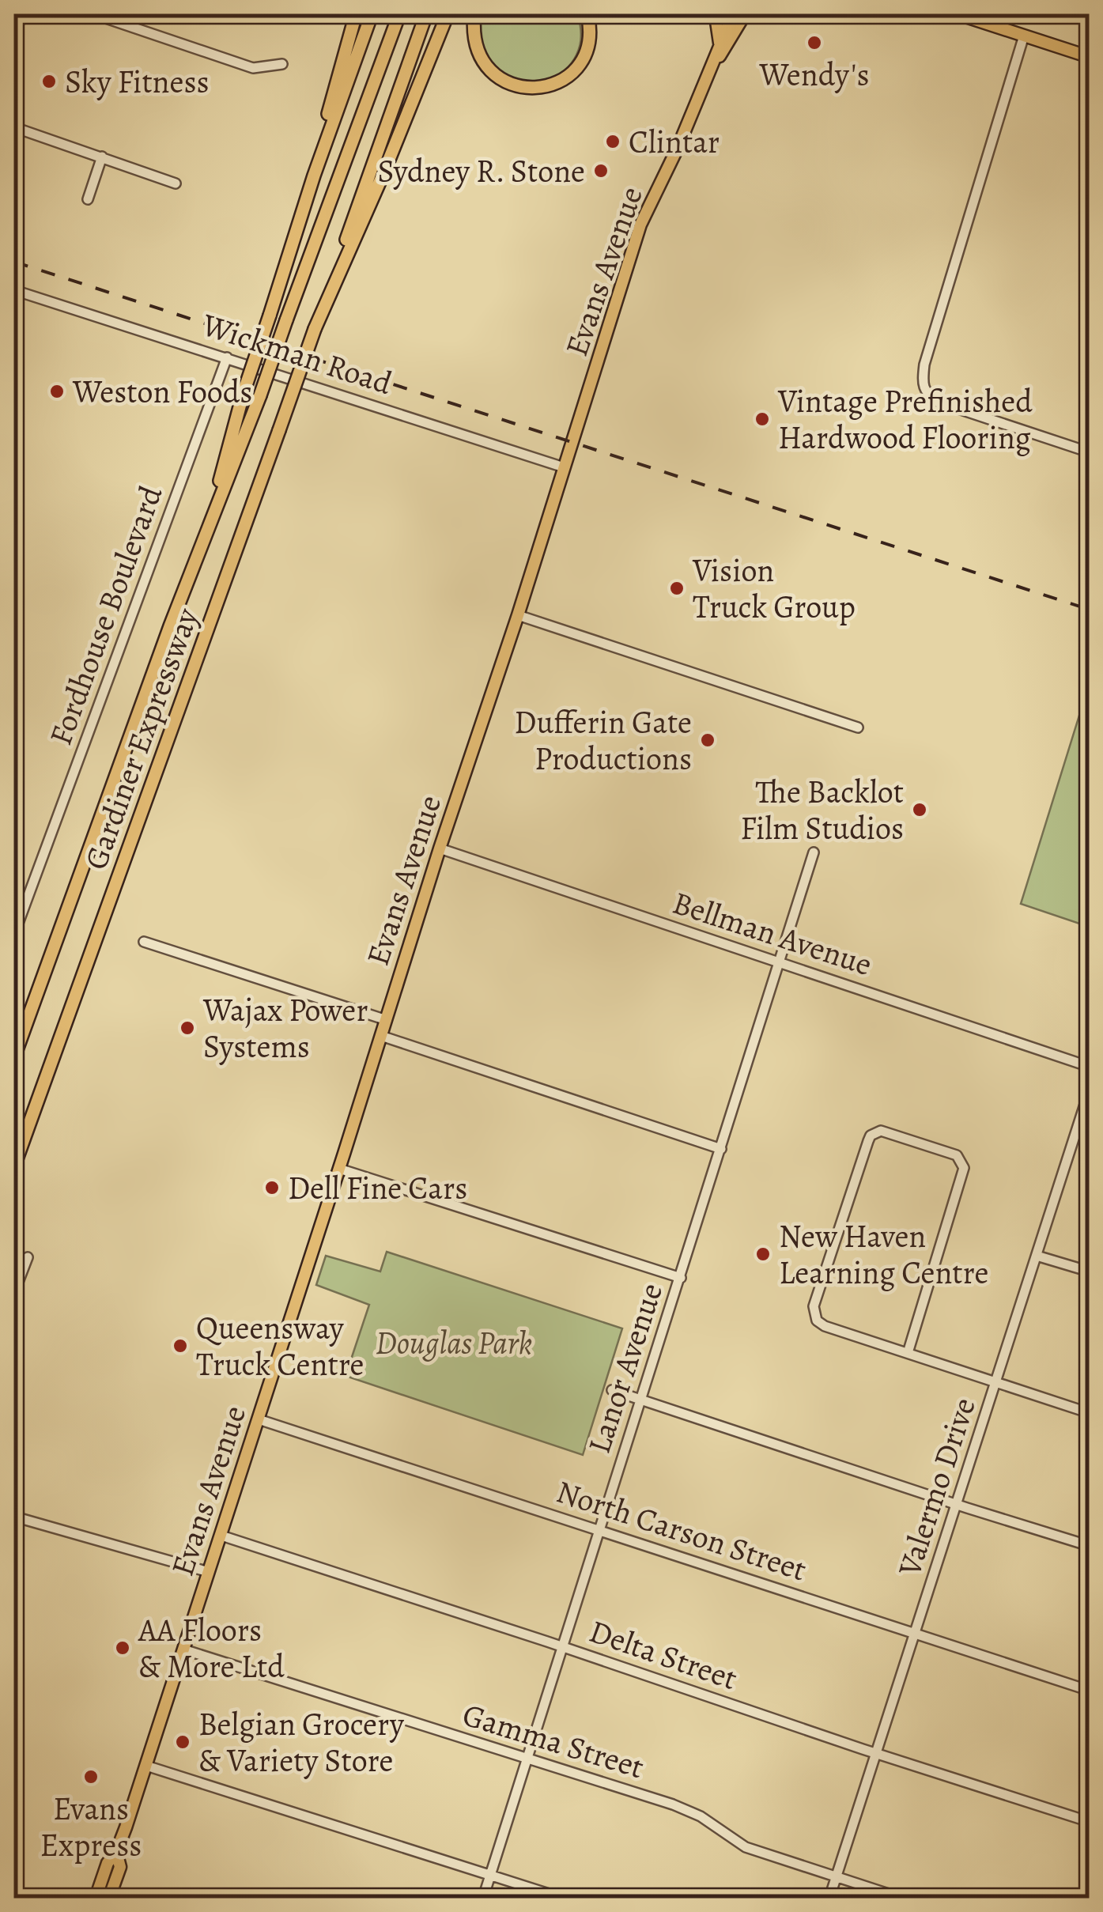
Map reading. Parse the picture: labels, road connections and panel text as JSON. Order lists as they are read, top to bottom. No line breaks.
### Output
{"streets":{"highway":["Gardiner Expressway"],"main road":["Evans Avenue"],"street":["Wickman Road","Fordhouse Boulevard","Bellman Avenue","Lanor Avenue","Valermo Drive","North Carson Street","Delta Street","Gamma Street"]},"crossings":[["Evans Avenue","Wickman Road"],["Evans Avenue","Bellman Avenue"],["Evans Avenue","North Carson Street"],["Evans Avenue","Delta Street"],["Evans Avenue","Gamma Street"],["Wickman Road","Fordhouse Boulevard"],["Bellman Avenue","Lanor Avenue"],["Lanor Avenue","North Carson Street"],["Lanor Avenue","Delta Street"],["Lanor Avenue","Gamma Street"],["Valermo Drive","North Carson Street"],["Valermo Drive","Delta Street"],["Valermo Drive","Gamma Street"]],"parks":["Douglas Park"],"places":["Wendy's","Sky Fitness","Clintar","Sydney R. Stone","Weston Foods","Vintage Prefinished Hardwood Flooring","Vision Truck Group","Dufferin Gate Productions","The Backlot Film Studios","Wajax Power Systems","Dell Fine Cars","New Haven Learning Centre","Queensway Truck Centre","AA Floors & More Ltd","Belgian Grocery & Variety Store","Evans Express"]}
